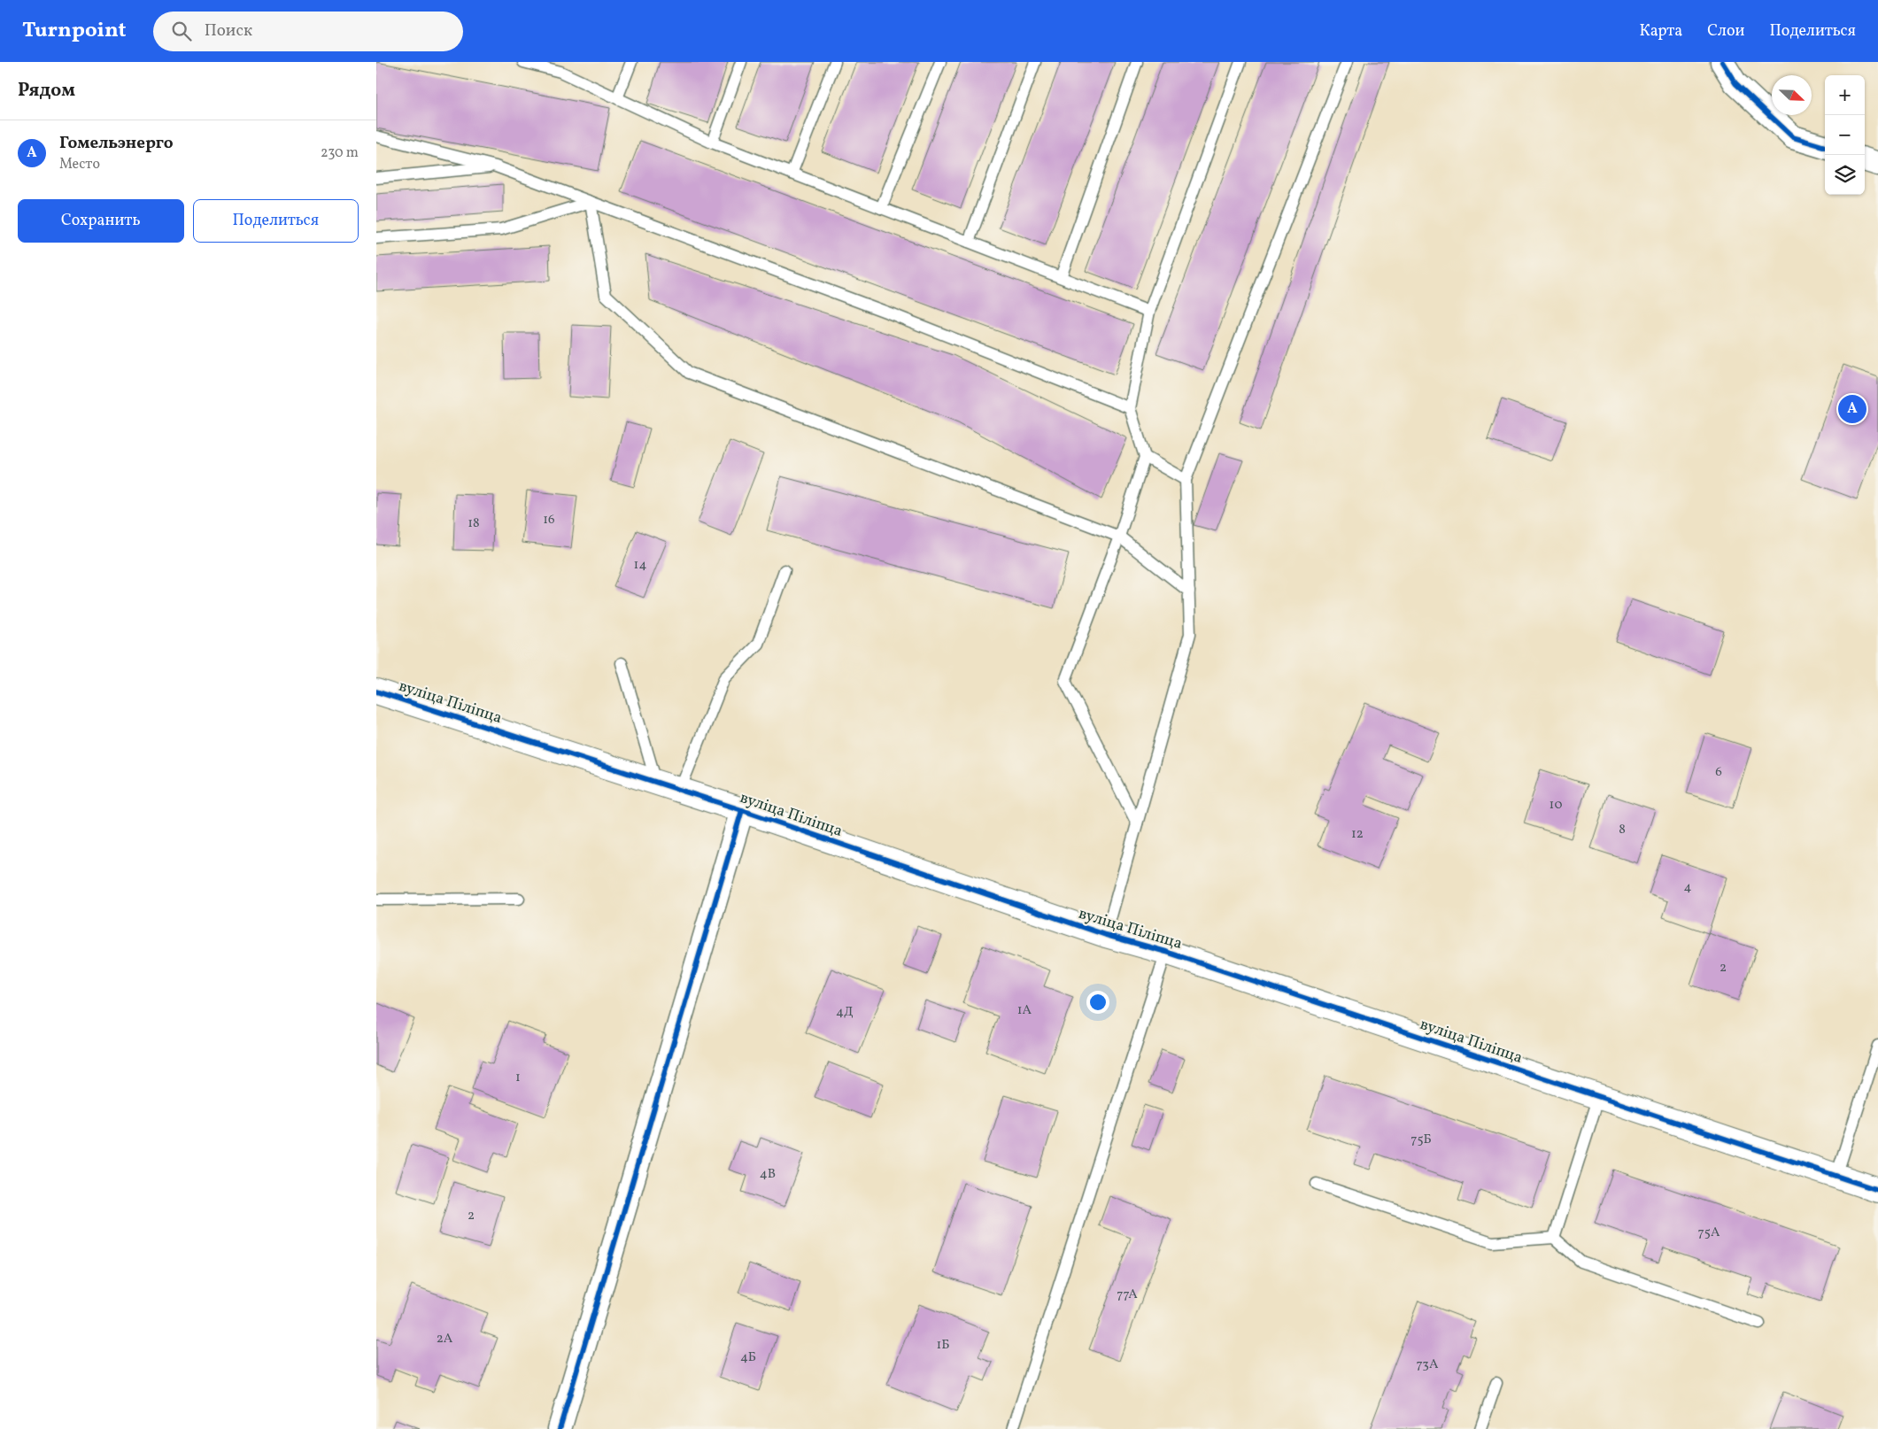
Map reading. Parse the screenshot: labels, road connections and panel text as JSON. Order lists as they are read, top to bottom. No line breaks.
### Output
{"streets":{"street":["вуліца Піліпца"]},"house_numbers":["16","18","14","6","10","8","12","4","2","1А","4Д","1","75Б","4В","2","75А","77А","2А","1Б","4Б","73А"],"north":"bottom right","page":{"header":"Turnpoint","search":"Поиск","nav":["Карта","Слои","Поделиться"],"heading":"Рядом","map_buttons":["+","−"],"list":[{"mark":"A","name":"Гомельэнерго","note":"Место","value":"230 m"}],"buttons":["Сохранить","Поделиться"],"pins":"A"}}
